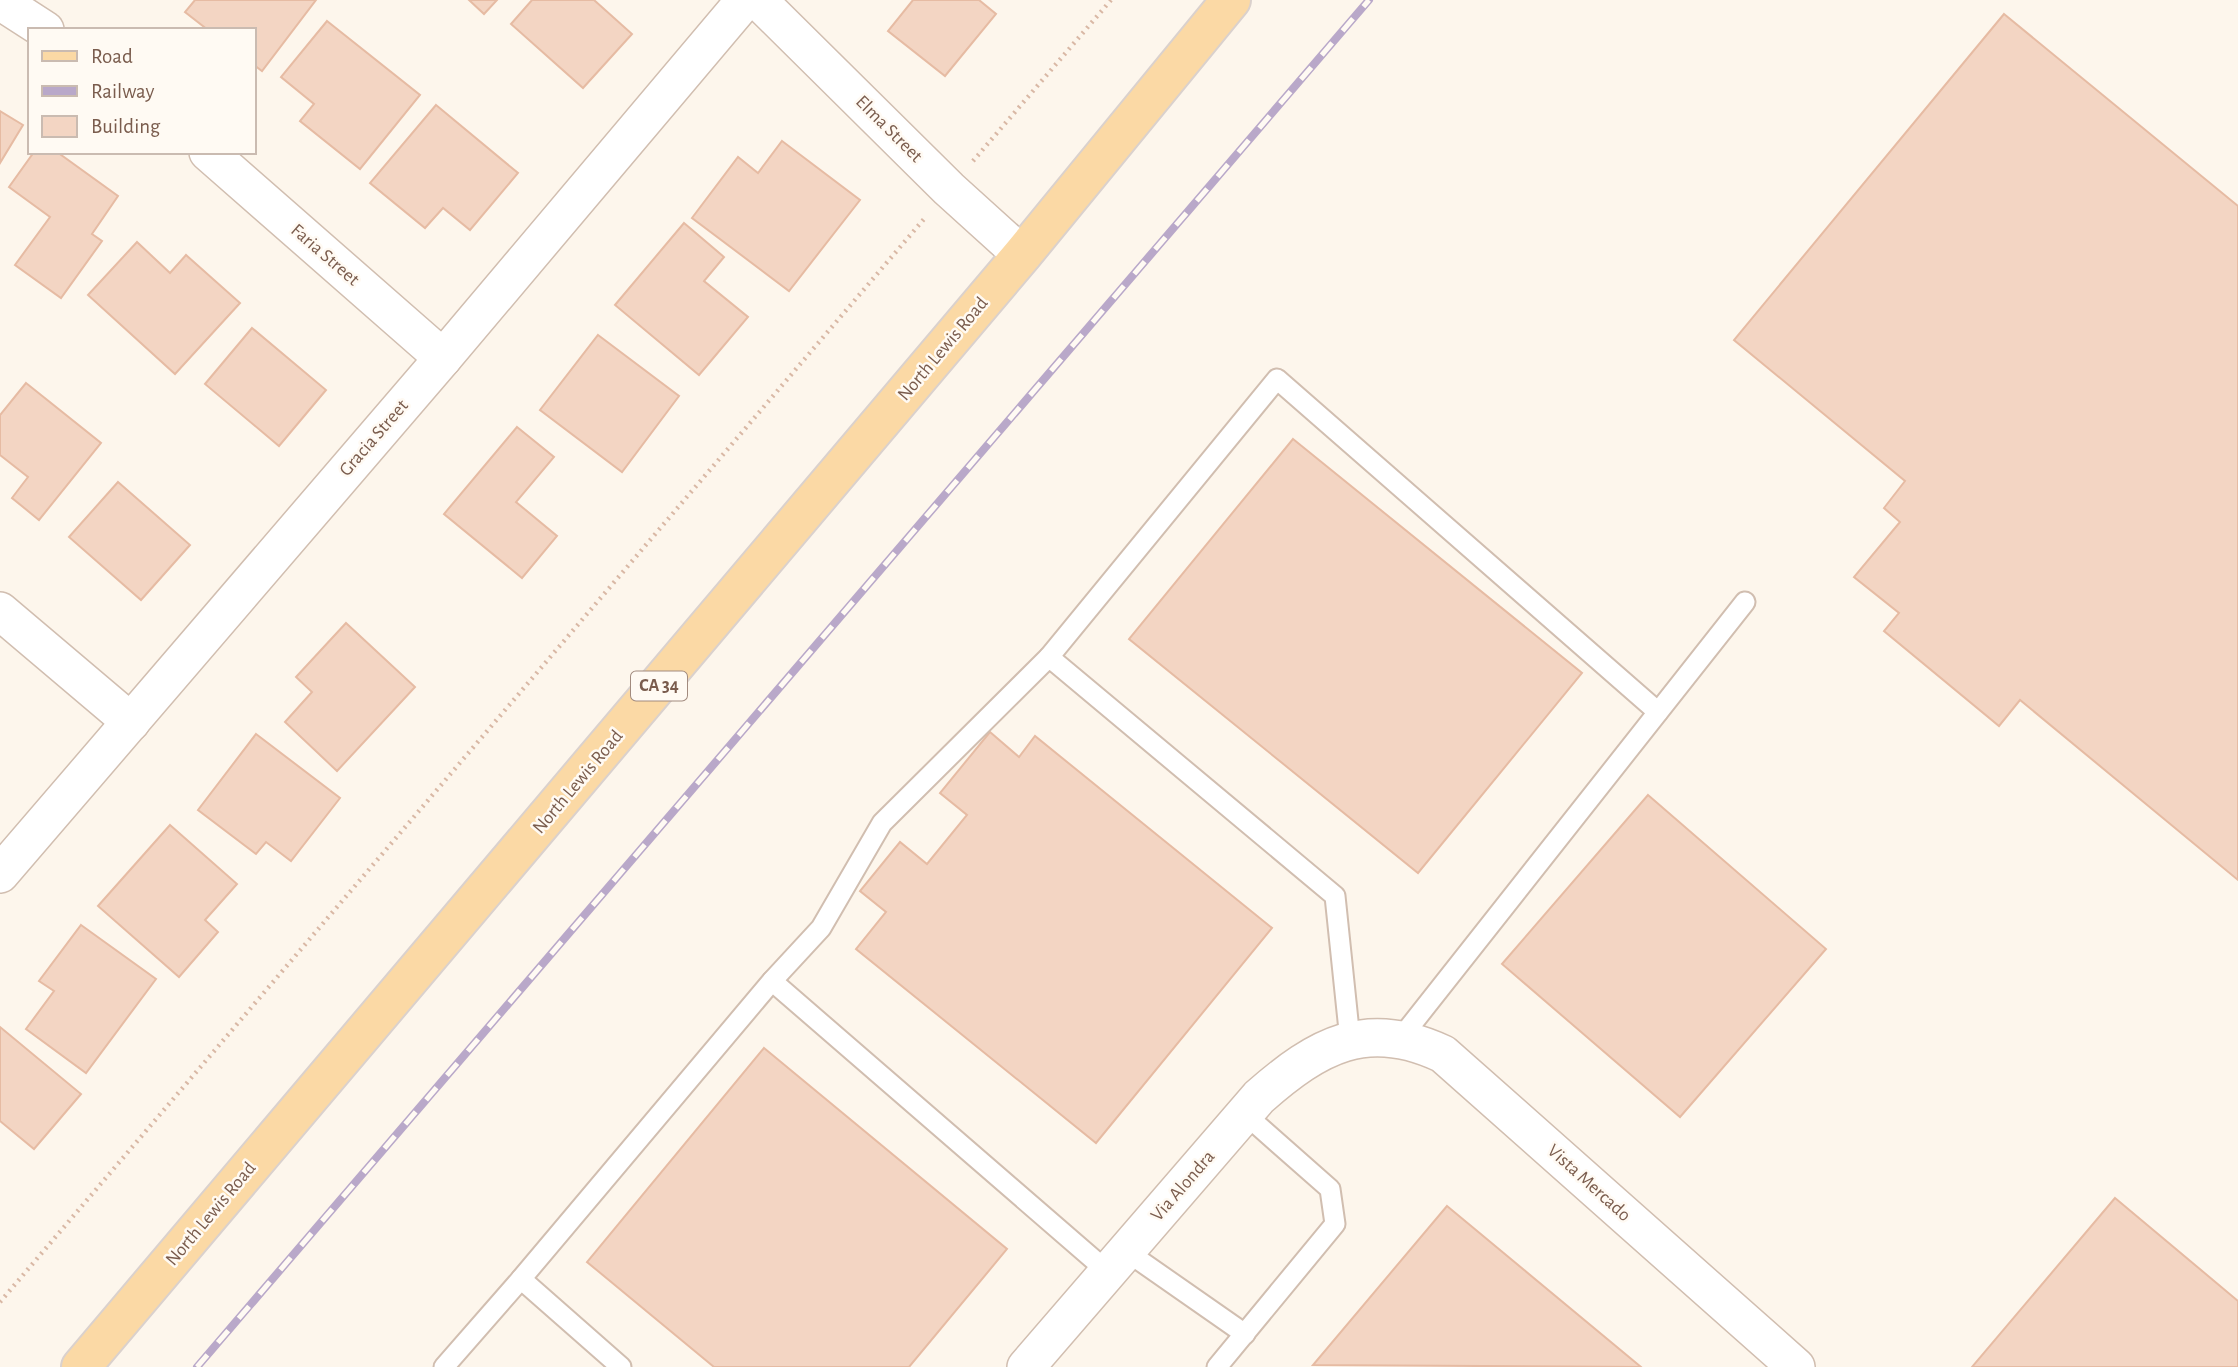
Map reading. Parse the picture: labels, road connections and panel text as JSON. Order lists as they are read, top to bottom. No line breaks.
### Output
{"streets":{"main road":["North Lewis Road","CA 34"],"street":["Elma Street","Faria Street","Gracia Street","Vista Mercado","Via Alondra"]},"crossings":[["Elma Street","North Lewis Road"],["Faria Street","Gracia Street"],["Vista Mercado","Via Alondra"]],"legend":["Road","Railway","Building"]}
